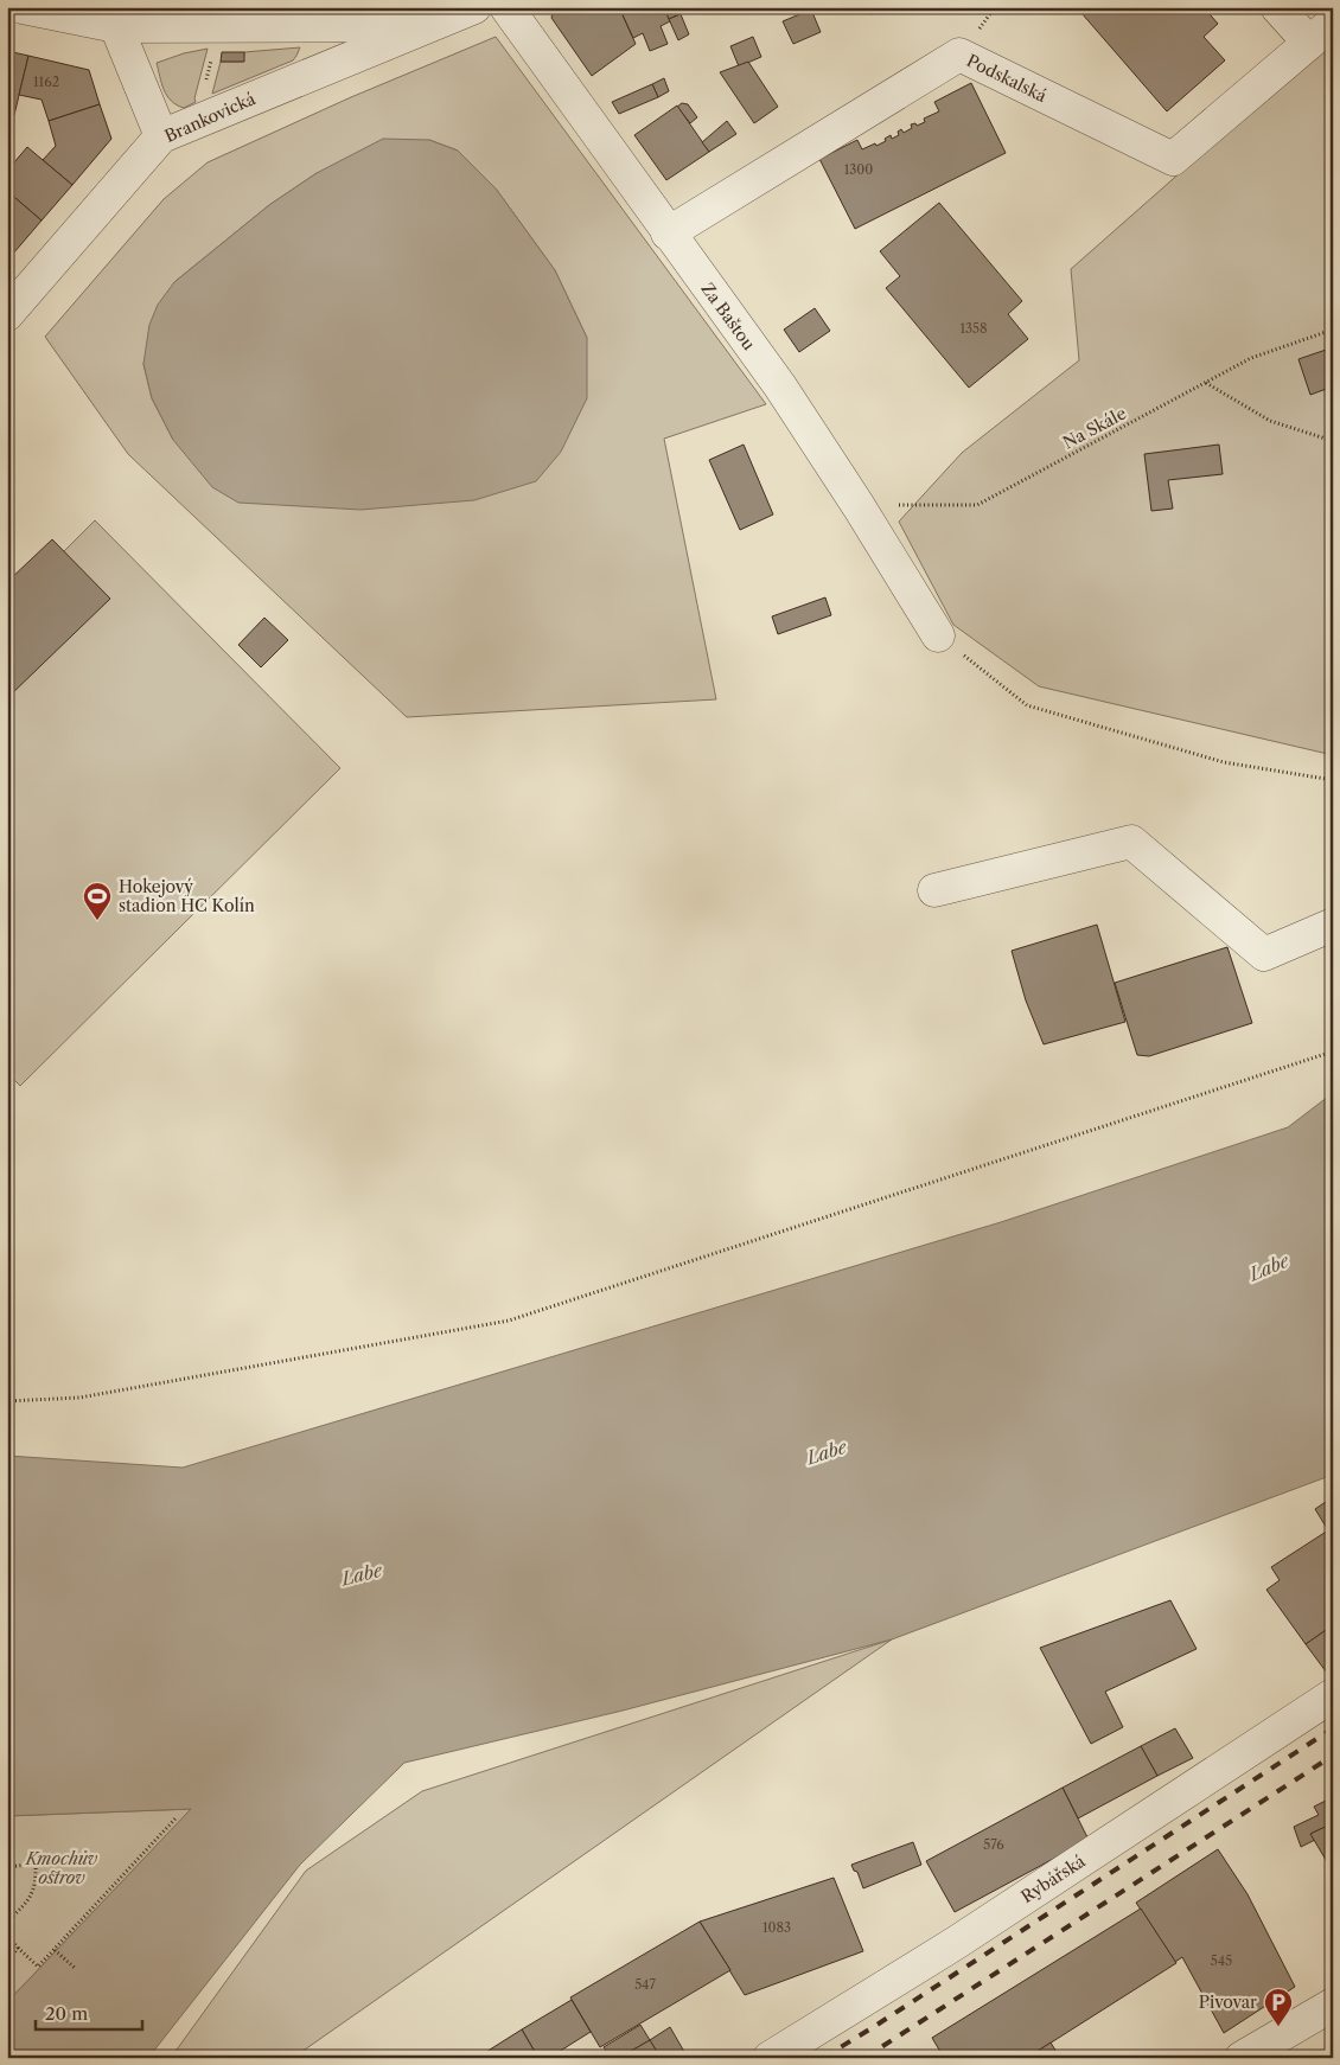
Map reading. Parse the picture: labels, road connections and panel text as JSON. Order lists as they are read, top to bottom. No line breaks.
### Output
{"streets":{"street":["Podskalská","Brankovická","Za Baštou","Rybářská"],"path":["Na Skále"]},"crossings":[["Podskalská","Za Baštou"],["Za Baštou","Na Skále"]],"water":["Labe"],"parks":["Kmochův ostrov"],"places":{"sports":["Hokejový stadion HC Kolín"],"parking":["Pivovar"]},"house_numbers":["1162","1300","1358","576","1083","545","547"],"scale_bar":"20 m"}
